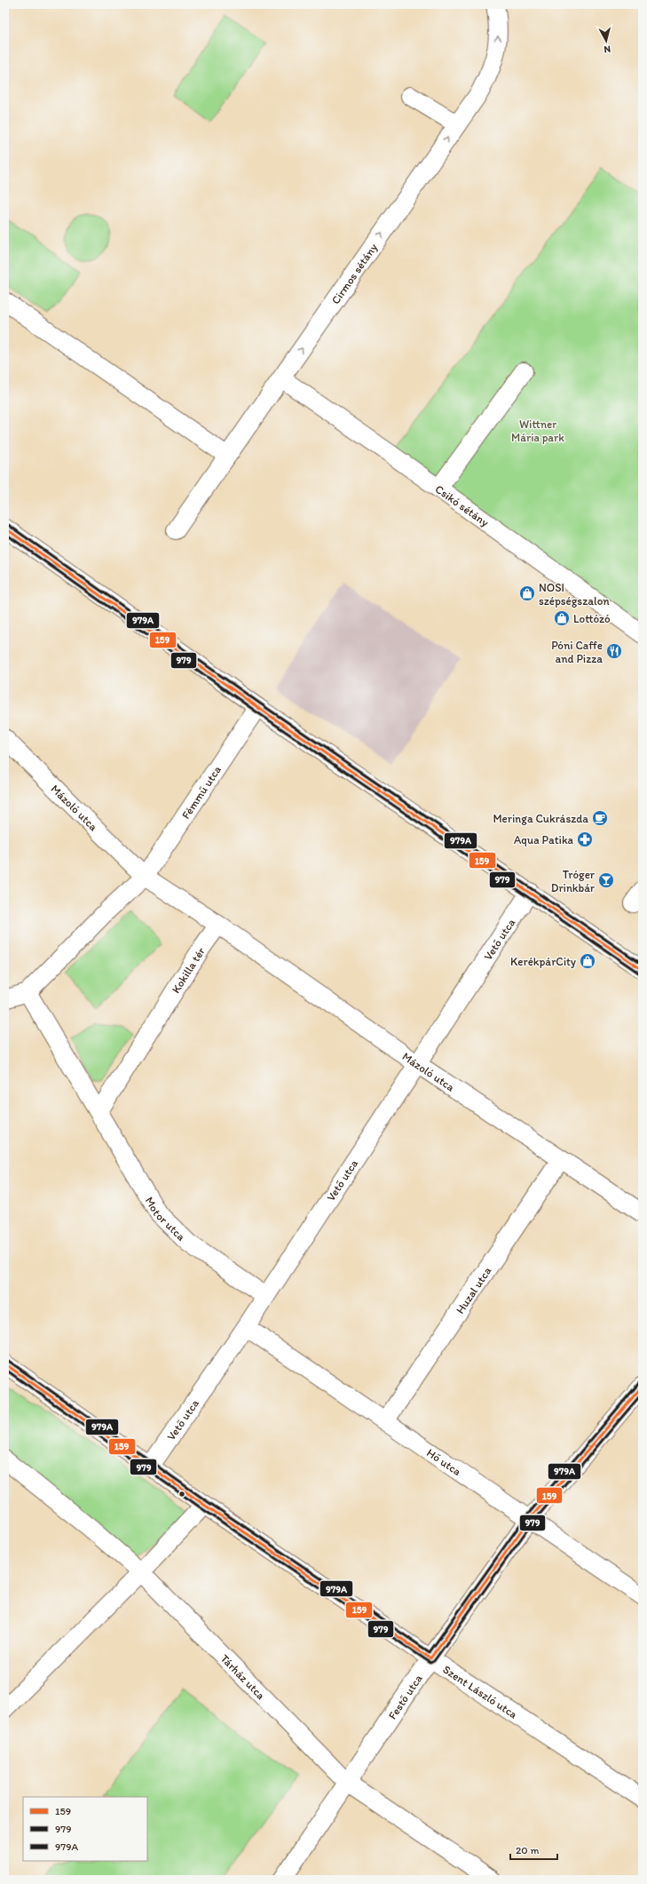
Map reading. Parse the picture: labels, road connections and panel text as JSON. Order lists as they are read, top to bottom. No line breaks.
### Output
{"streets":{"street":["Cirmos sétány","Csikó sétány","Fémmű utca","Mázoló utca","Vető utca","Kokilla tér","Motor utca","Huzal utca","Hő utca","Tárház utca","Szent László utca","Festő utca"]},"crossings":[["Cirmos sétány","Csikó sétány"],["Fémmű utca","Mázoló utca"],["Mázoló utca","Vető utca"],["Mázoló utca","Kokilla tér"],["Mázoló utca","Huzal utca"],["Vető utca","Motor utca"],["Vető utca","Hő utca"],["Vető utca","Szent László utca"],["Kokilla tér","Motor utca"],["Huzal utca","Hő utca"],["Hő utca","Festő utca"],["Tárház utca","Festő utca"],["Szent László utca","Festő utca"]],"one_way":["Cirmos sétány"],"parks":["Wittner Mária park"],"places":{"shop":["NOSI szépségszalon","Lottózó","KerékpárCity"],"restaurant":["Póni Caffe and Pizza"],"cafe":["Meringa Cukrászda"],"pharmacy":["Aqua Patika"],"bar":["Tróger Drinkbár"]},"lines":["transit line 979A","transit line 159","transit line 979"],"legend":["159","979","979A"],"scale_bar":"20 m","north":"bottom"}
